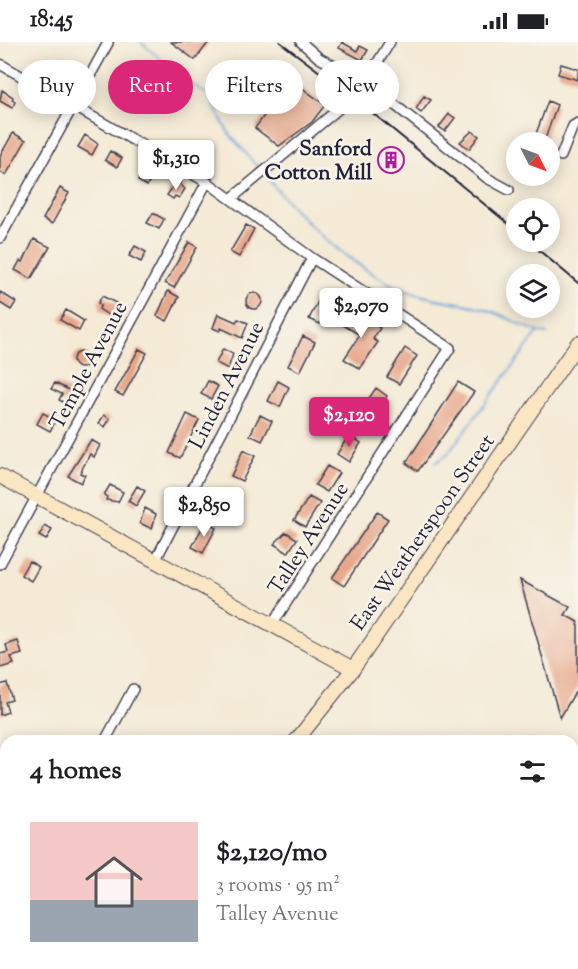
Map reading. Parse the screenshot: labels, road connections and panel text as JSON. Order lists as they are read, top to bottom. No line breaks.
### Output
{"streets":{"street":["Temple Avenue","Linden Avenue","East Weatherspoon Street","Talley Avenue"]},"crossings":[["Linden Avenue","Talley Avenue"]],"places":{"building":["Sanford Cotton Mill"]},"north":"bottom right","page":{"status":"18:45","chip":["Buy","Rent","Filters","New"],"price":["$1,310","$2,070","$2,120","$2,850"],"heading":"4 homes","list":[{"name":"$2,120/mo","note":"3 rooms · 95 m² · Talley Avenue"}]}}
